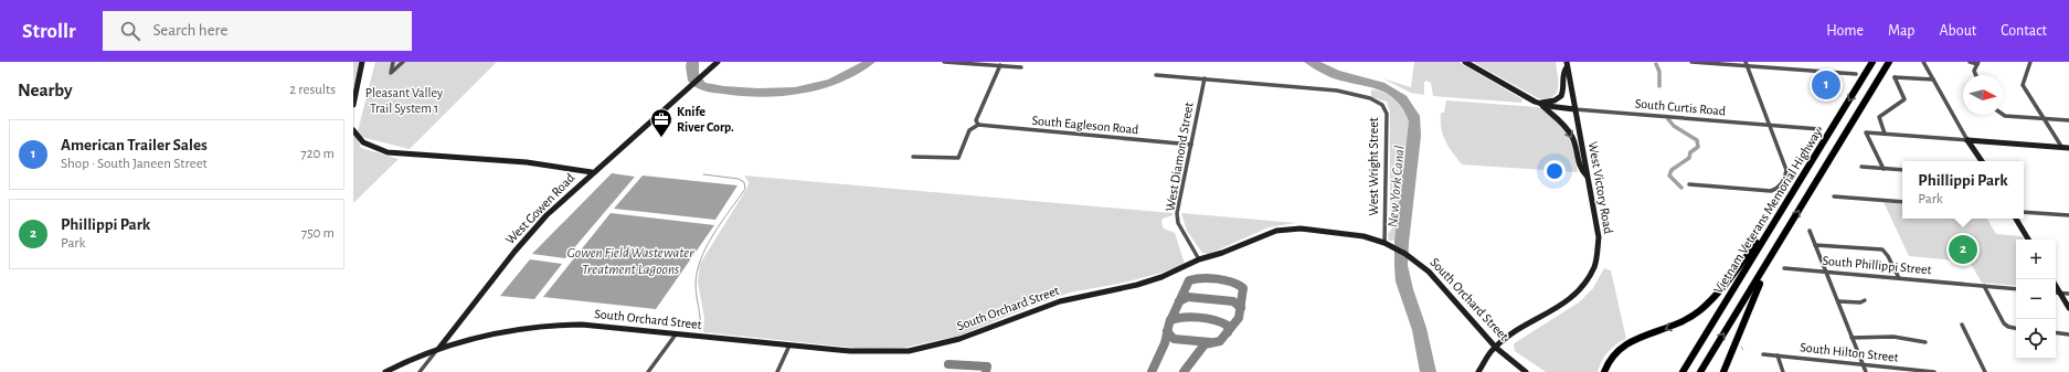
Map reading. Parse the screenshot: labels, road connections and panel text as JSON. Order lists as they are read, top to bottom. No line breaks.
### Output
{"streets":{"highway":["Vietnam Veterans Memorial Highway"],"main road":["South Curtis Road","West Victory Road","West Gowen Road","South Orchard Street"],"street":["South Eagleson Road","West Diamond Street","West Wright Street","South Phillippi Street","South Hilton Street"]},"crossings":[["South Curtis Road","West Victory Road"],["South Eagleson Road","West Diamond Street"],["West Diamond Street","West Wright Street"],["West Diamond Street","South Orchard Street"],["West Wright Street","South Orchard Street"],["West Victory Road","South Orchard Street"],["West Gowen Road","South Orchard Street"]],"water":["New York Canal","Gowen Field Wastewater Treatment Lagoons"],"parks":["Pleasant Valley Trail System 1"],"places":{"office":["Knife River Corp."]},"north":"right","page":{"header":"Strollr","search":"Search here","nav":["Home","Map","About","Contact"],"heading":["Nearby","2 results"],"pins":["1","2"],"list":[{"mark":"1","name":"American Trailer Sales","note":"Shop · South Janeen Street","value":"720 m"},{"mark":"2","name":"Phillippi Park","note":"Park","value":"750 m"}],"popup":["Phillippi Park","Park"],"map_buttons":["+","−"]}}
